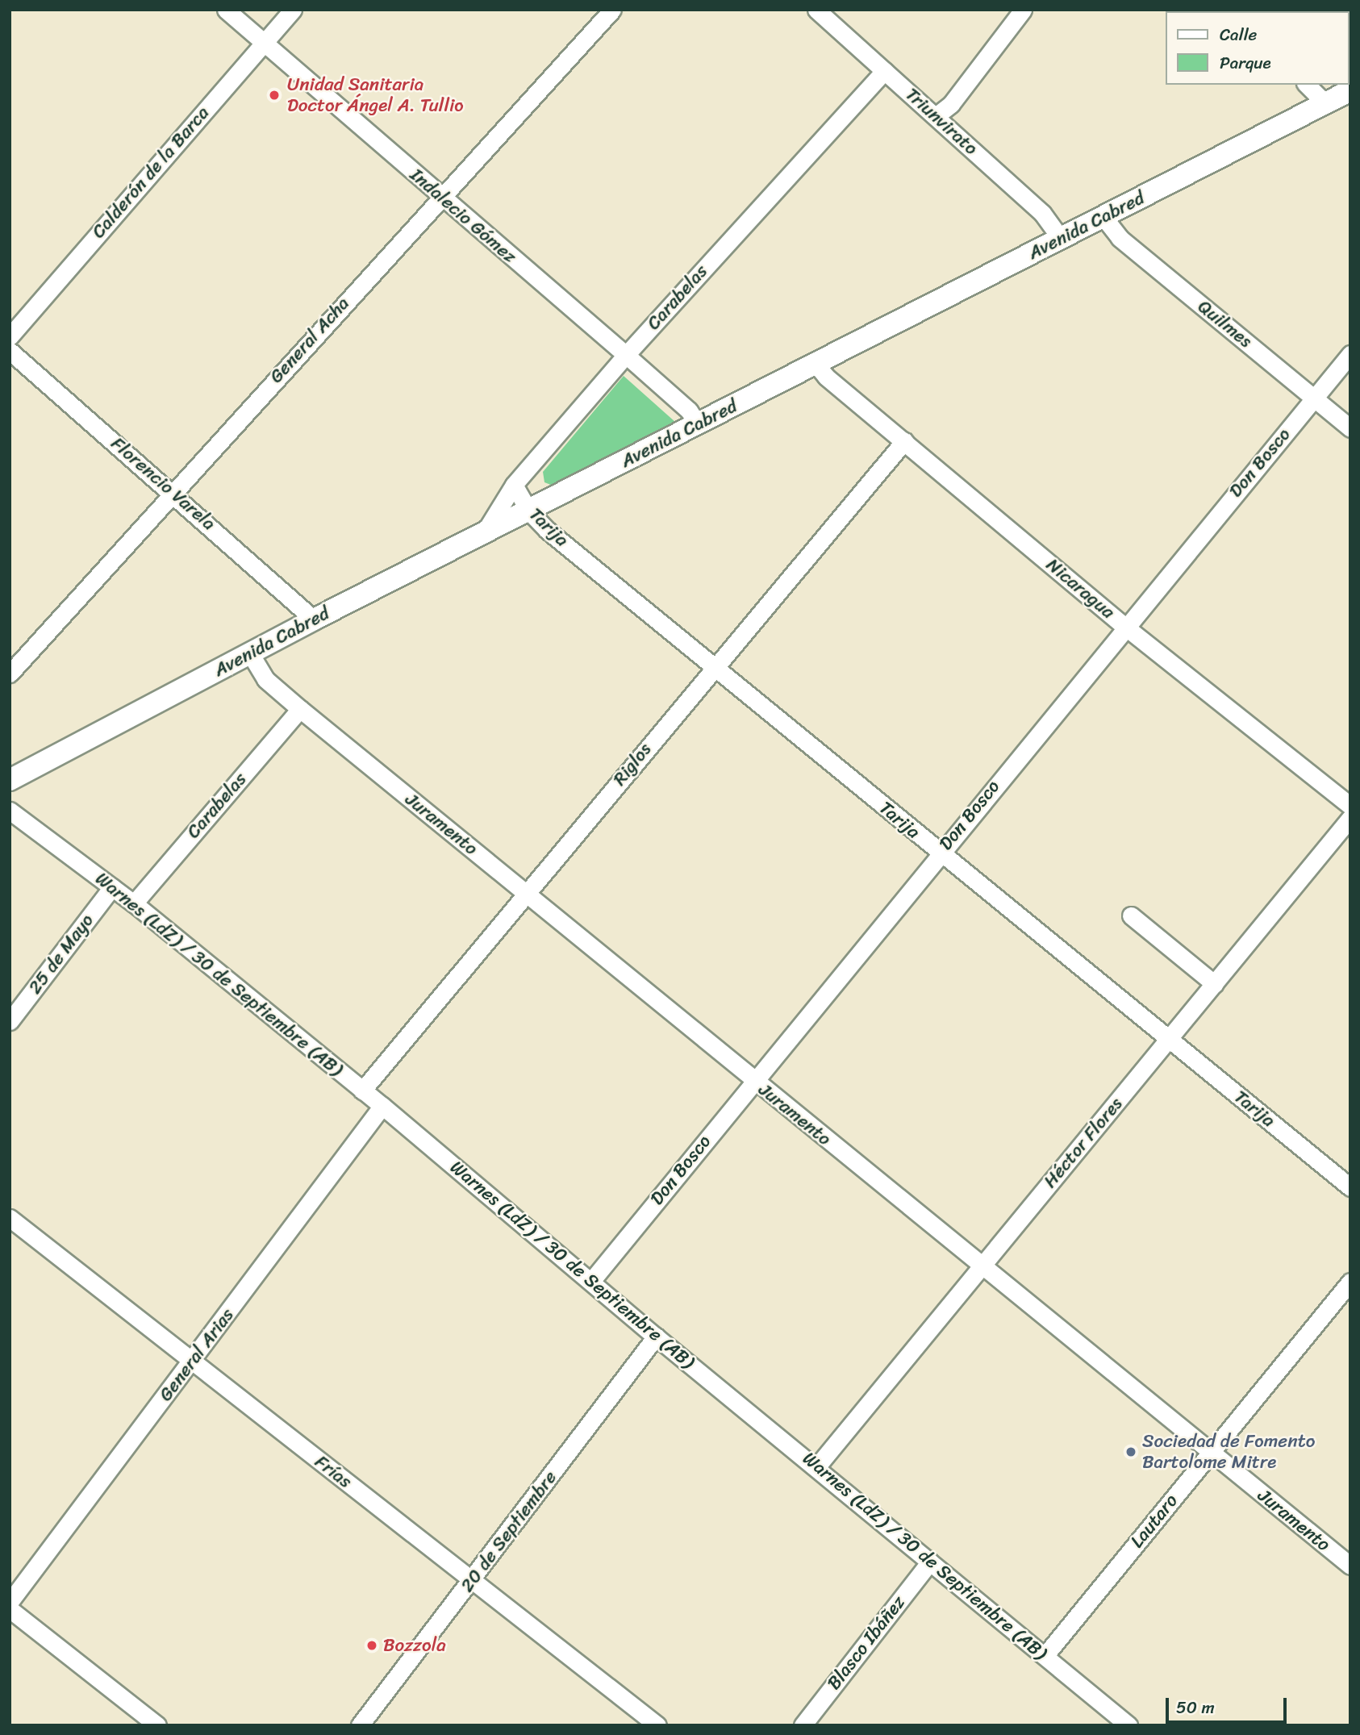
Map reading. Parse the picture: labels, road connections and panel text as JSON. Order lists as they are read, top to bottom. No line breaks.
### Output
{"streets":{"street":["Triunvirato","Calderón de la Barca","Indalecio Gómez","Avenida Cabred","Carabelas","Quilmes","General Acha","Don Bosco","Florencio Varela","Tarija","Nicaragua","Riglos","Juramento","25 de Mayo","Warnes (LdZ) / 30 de Septiembre (AB)","Héctor Flores","General Arias","Frías","Lautaro","20 de Septiembre","Blasco Ibáñez"]},"crossings":[["Triunvirato","Avenida Cabred"],["Triunvirato","Carabelas"],["Calderón de la Barca","Indalecio Gómez"],["Indalecio Gómez","Avenida Cabred"],["Indalecio Gómez","Carabelas"],["Indalecio Gómez","General Acha"],["Avenida Cabred","Carabelas"],["Avenida Cabred","Quilmes"],["Avenida Cabred","Florencio Varela"],["Avenida Cabred","Tarija"],["Avenida Cabred","Nicaragua"],["Avenida Cabred","Juramento"],["Carabelas","Tarija"],["Carabelas","Juramento"],["Carabelas","Warnes (LdZ) / 30 de Septiembre (AB)"],["Quilmes","Don Bosco"],["General Acha","Florencio Varela"],["Don Bosco","Tarija"],["Don Bosco","Nicaragua"],["Don Bosco","Juramento"],["Don Bosco","Warnes (LdZ) / 30 de Septiembre (AB)"],["Tarija","Riglos"],["Tarija","Héctor Flores"],["Nicaragua","Riglos"],["Riglos","Juramento"],["Riglos","Warnes (LdZ) / 30 de Septiembre (AB)"],["Juramento","Héctor Flores"],["Juramento","Lautaro"],["25 de Mayo","Warnes (LdZ) / 30 de Septiembre (AB)"],["Warnes (LdZ) / 30 de Septiembre (AB)","Héctor Flores"],["Warnes (LdZ) / 30 de Septiembre (AB)","General Arias"],["Warnes (LdZ) / 30 de Septiembre (AB)","Lautaro"],["Warnes (LdZ) / 30 de Septiembre (AB)","20 de Septiembre"],["Warnes (LdZ) / 30 de Septiembre (AB)","Blasco Ibáñez"],["General Arias","Frías"],["Frías","20 de Septiembre"]],"places":["Unidad Sanitaria Doctor Ángel A. Tullio","Sociedad de Fomento Bartolome Mitre","Bozzola"],"legend":["Calle","Parque"],"scale_bar":"50 m"}
